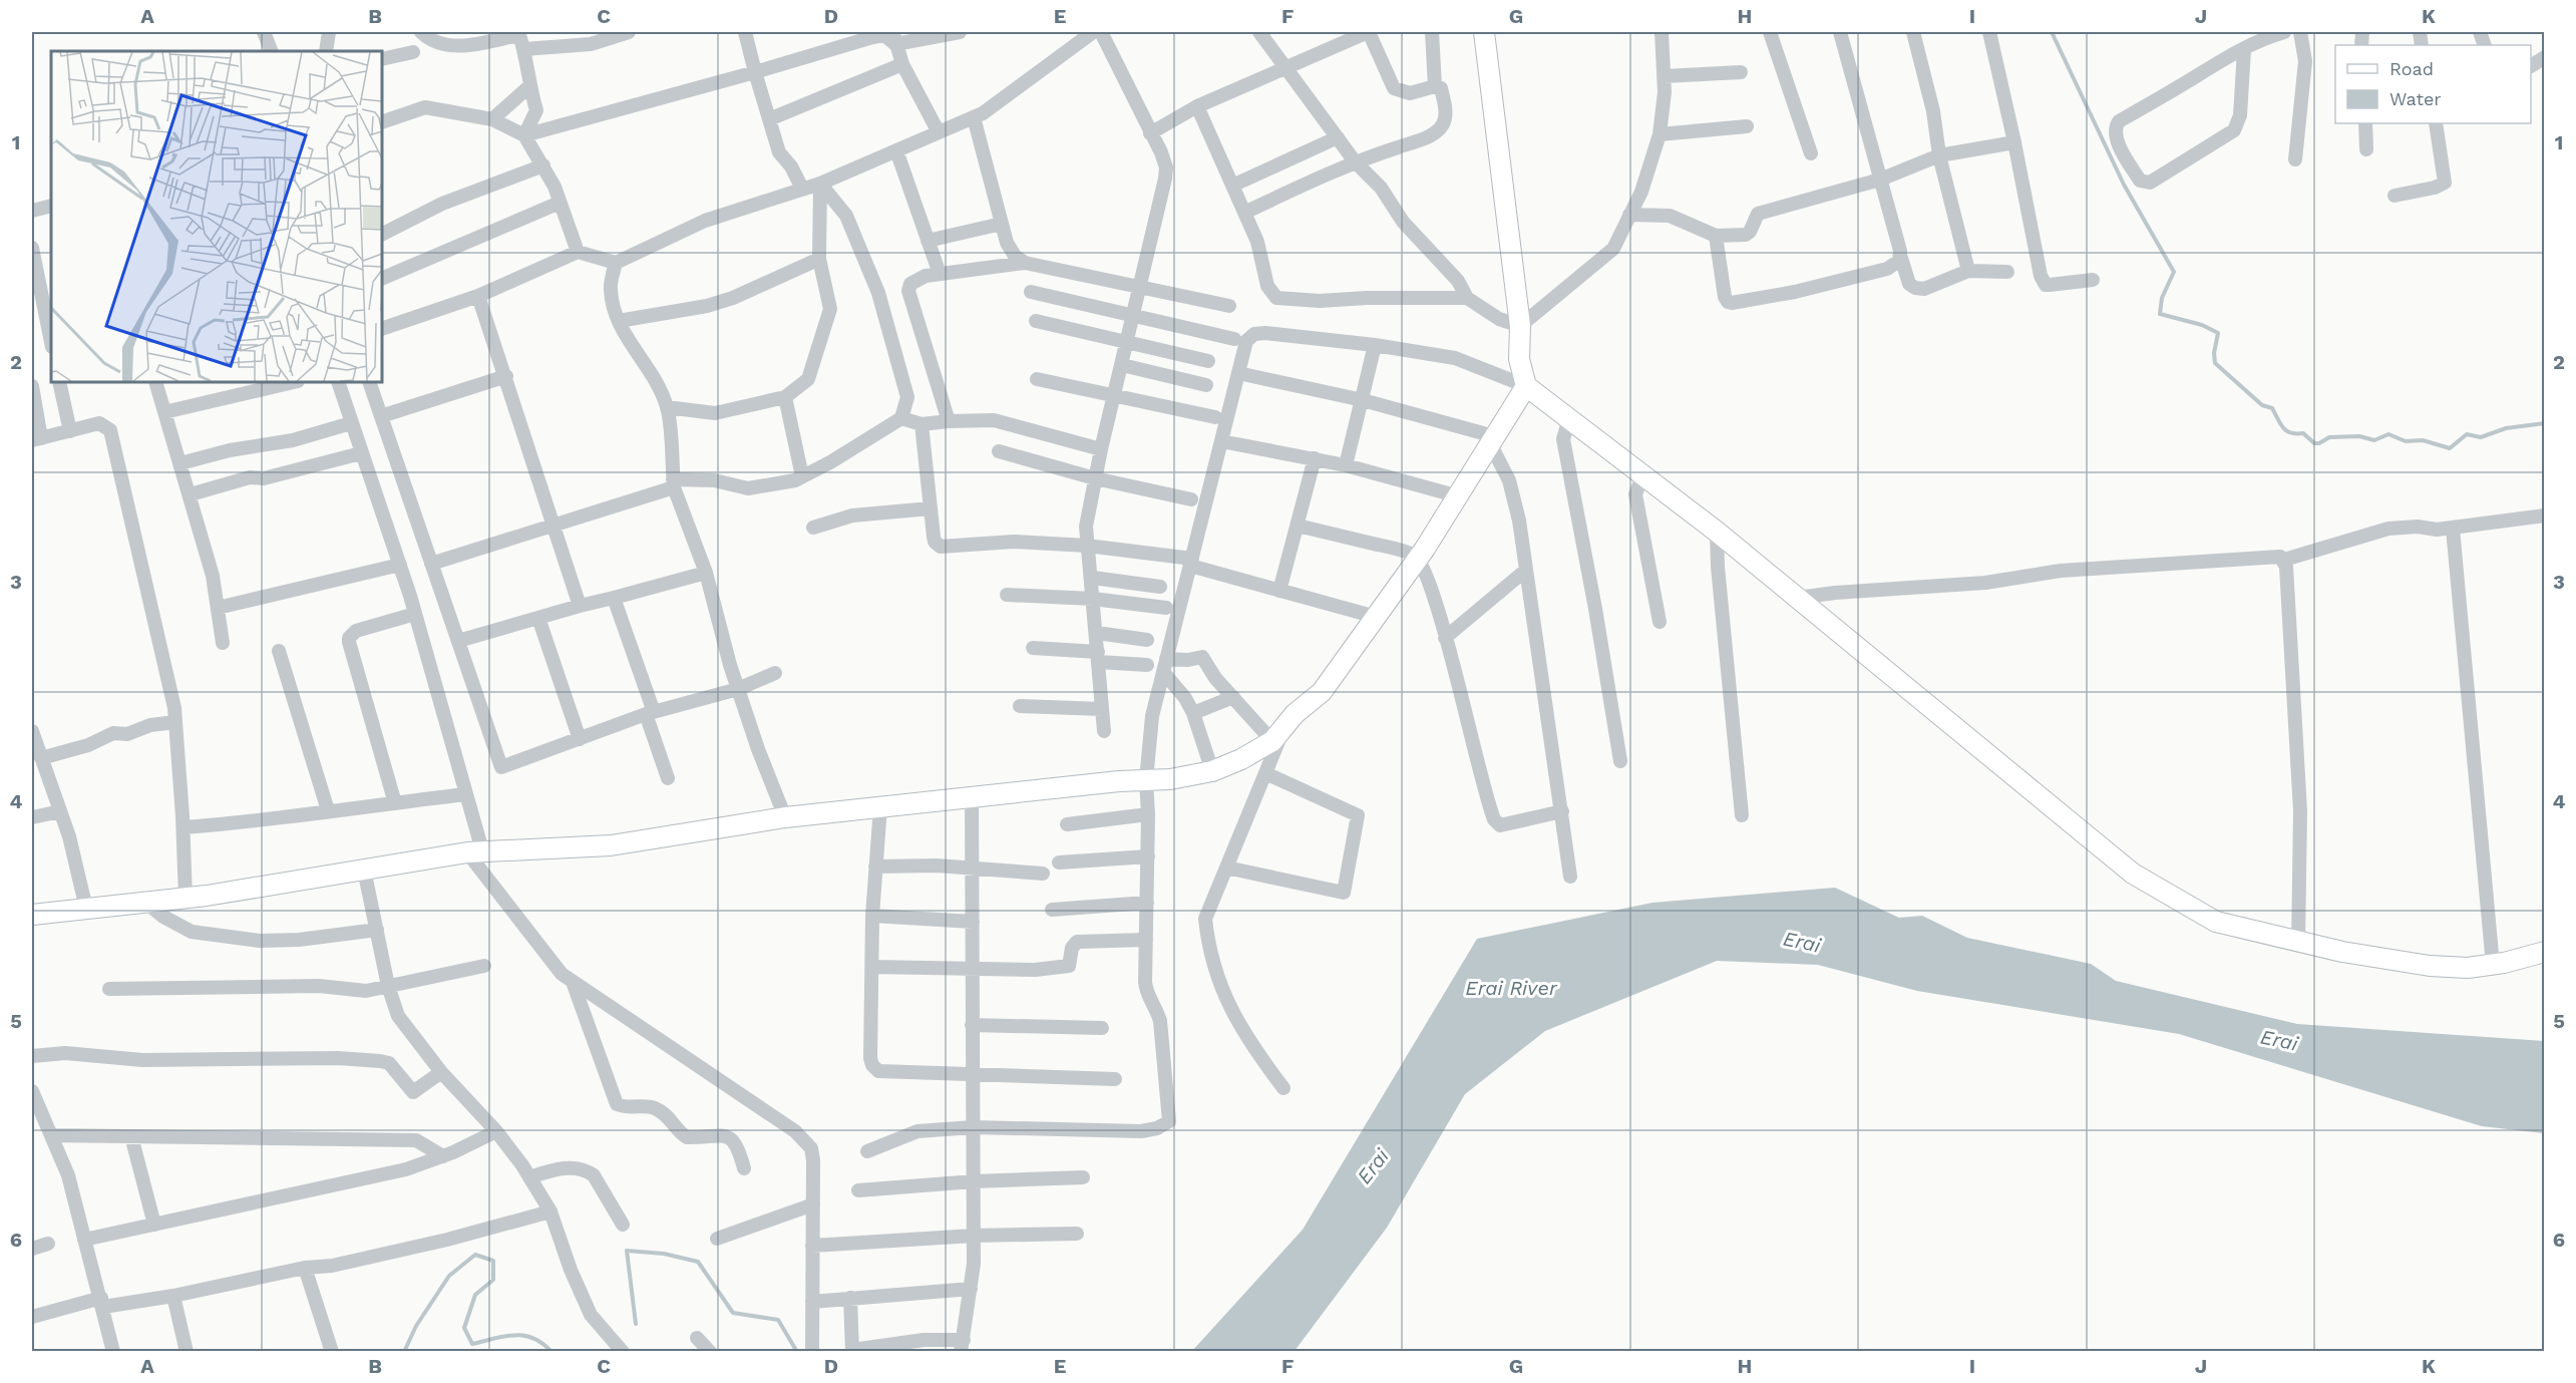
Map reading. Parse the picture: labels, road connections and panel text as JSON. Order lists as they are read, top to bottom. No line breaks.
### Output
{"water":["Erai","Erai River"],"legend":["Road","Water"],"grid":{"columns":["A","B","C","D","E","F","G","H","I","J","K"],"rows":["1","2","3","4","5","6"]}}
